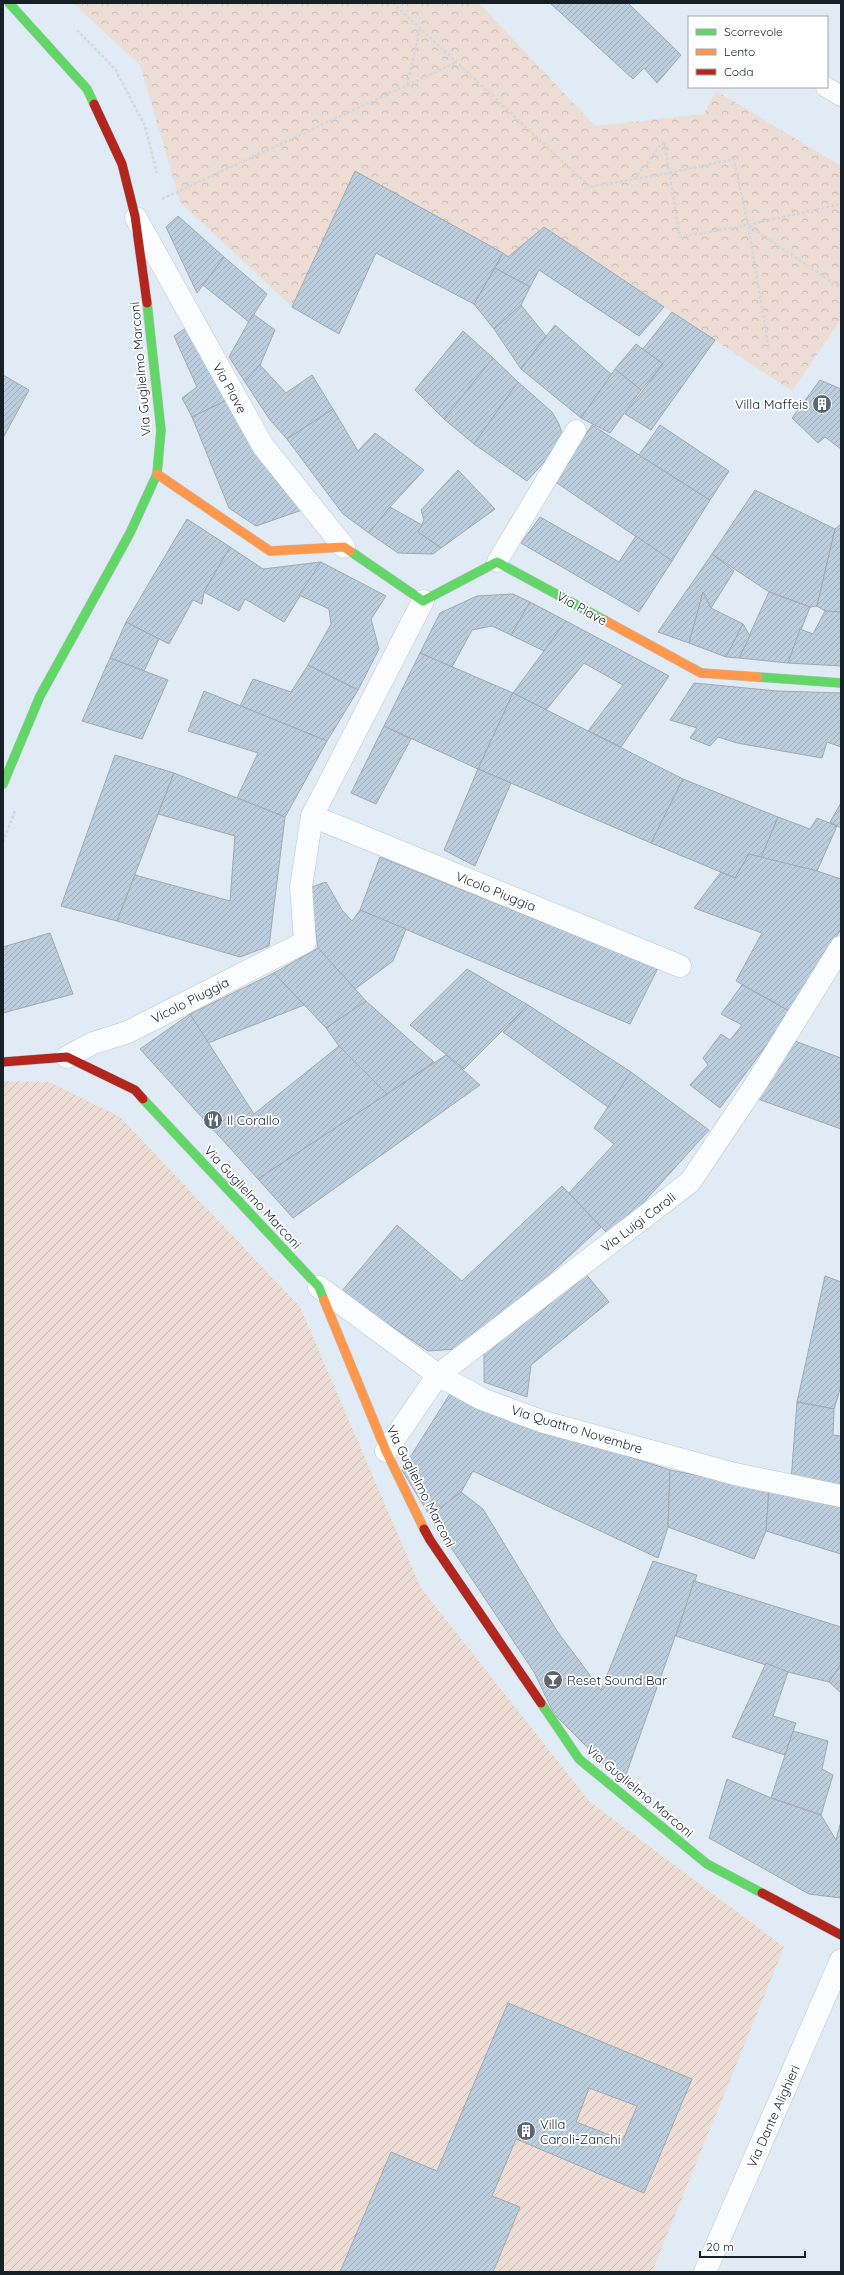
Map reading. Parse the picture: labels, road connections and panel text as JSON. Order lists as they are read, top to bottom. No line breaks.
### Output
{"streets":{"street":["Via Guglielmo Marconi","Via Piave","Vicolo Piuggia","Via Luigi Caroli","Via Quattro Novembre","Via Dante Alighieri"]},"crossings":[["Via Guglielmo Marconi","Via Piave"],["Via Guglielmo Marconi","Vicolo Piuggia"],["Via Guglielmo Marconi","Via Luigi Caroli"],["Via Guglielmo Marconi","Via Quattro Novembre"],["Via Piave","Vicolo Piuggia"],["Via Luigi Caroli","Via Quattro Novembre"]],"places":{"building":["Villa Maffeis","Villa Caroli-Zanchi"],"restaurant":["Il Corallo"],"bar":["Reset Sound Bar"]},"legend":["Scorrevole","Lento","Coda"],"scale_bar":"20 m"}
